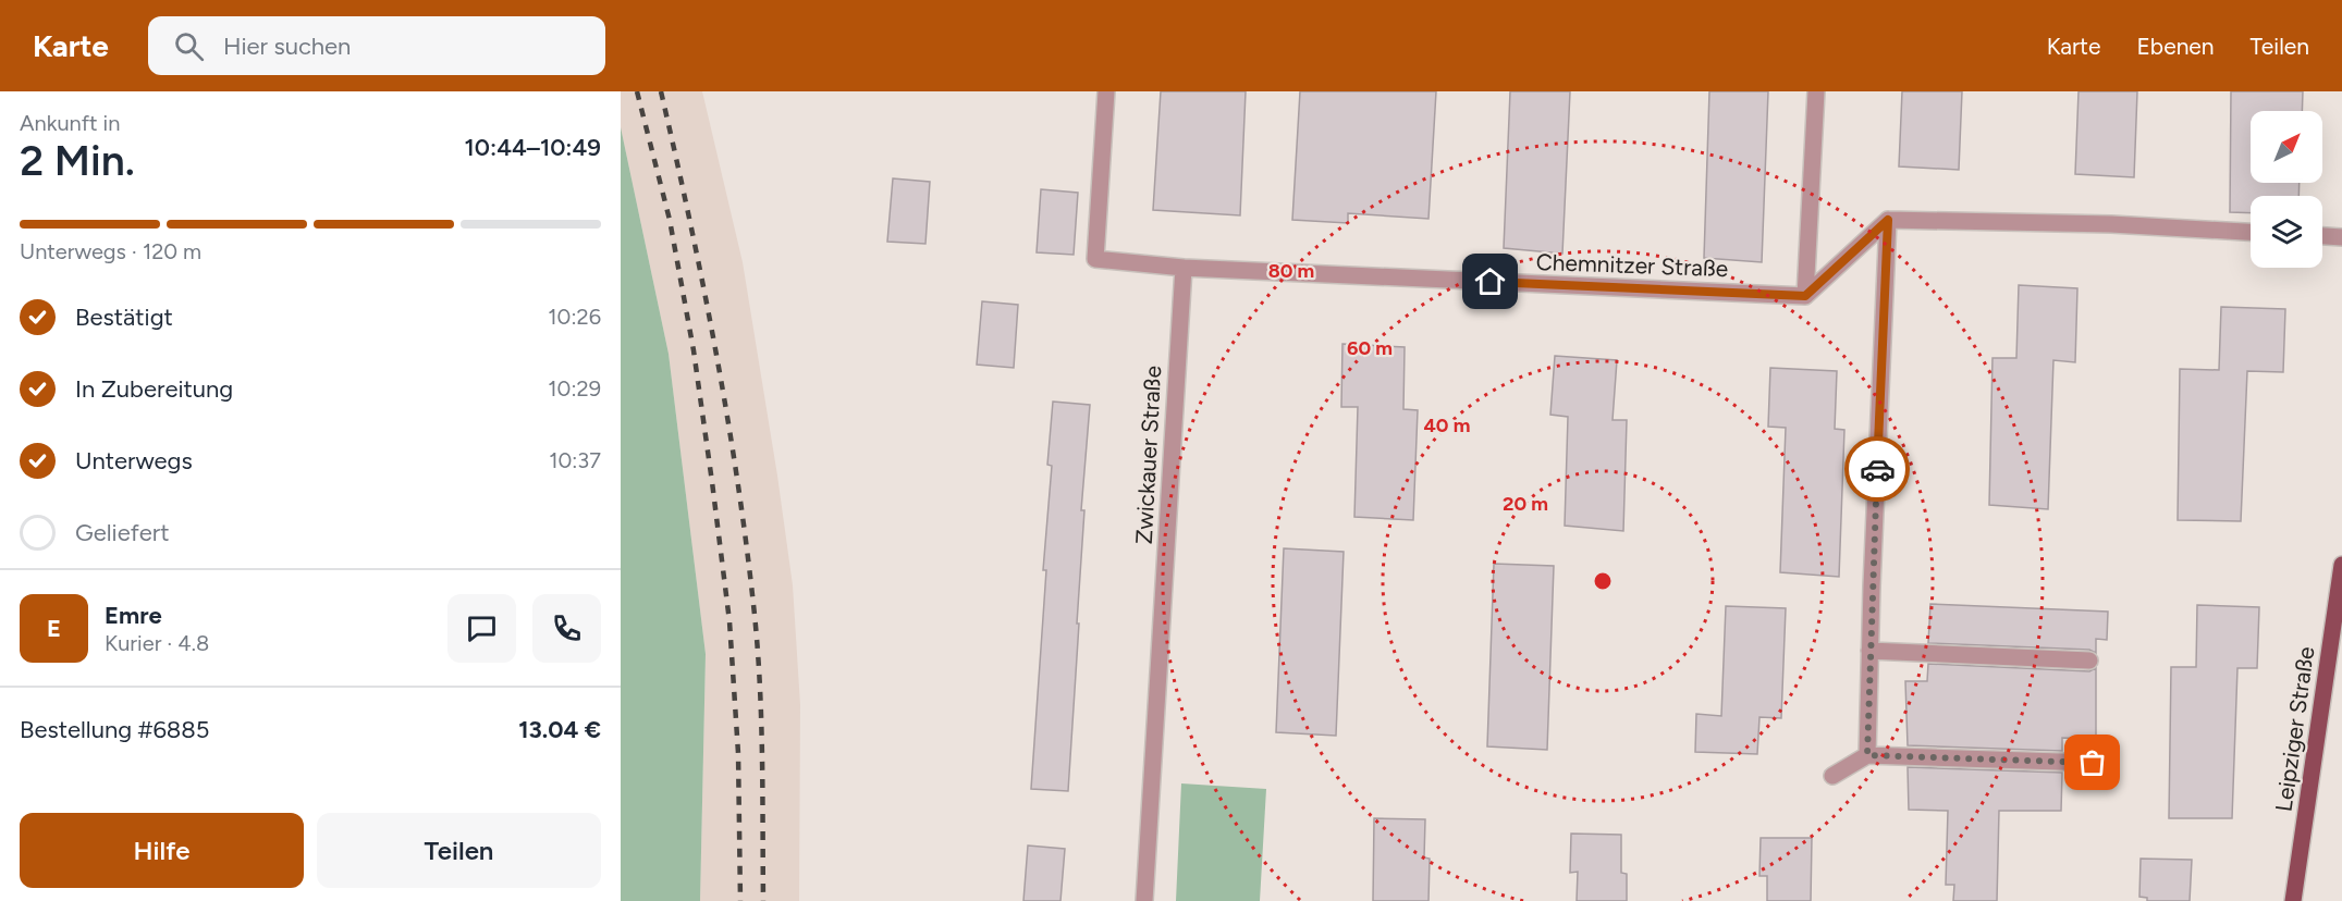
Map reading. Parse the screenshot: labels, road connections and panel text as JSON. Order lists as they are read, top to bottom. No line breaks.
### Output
{"streets":{"main road":["Leipziger Straße"],"street":["Chemnitzer Straße","Zwickauer Straße"]},"crossings":[["Chemnitzer Straße","Zwickauer Straße"]],"north":"top right","page":{"header":"Karte","search":"Hier suchen","nav":["Karte","Ebenen","Teilen"],"heading":["2 Min.","Ankunft in","10:44–10:49"],"panel":["Emre","Kurier · 4.8","Bestellung #6885","13.04 €"],"bar":"Unterwegs · 120 m","list":[["Bestätigt","10:26"],["In Zubereitung","10:29"],["Unterwegs","10:37"],"Geliefert"],"round":"E","buttons":["Hilfe","Teilen"]},"rings":["80 m","60 m","40 m","20 m"]}
